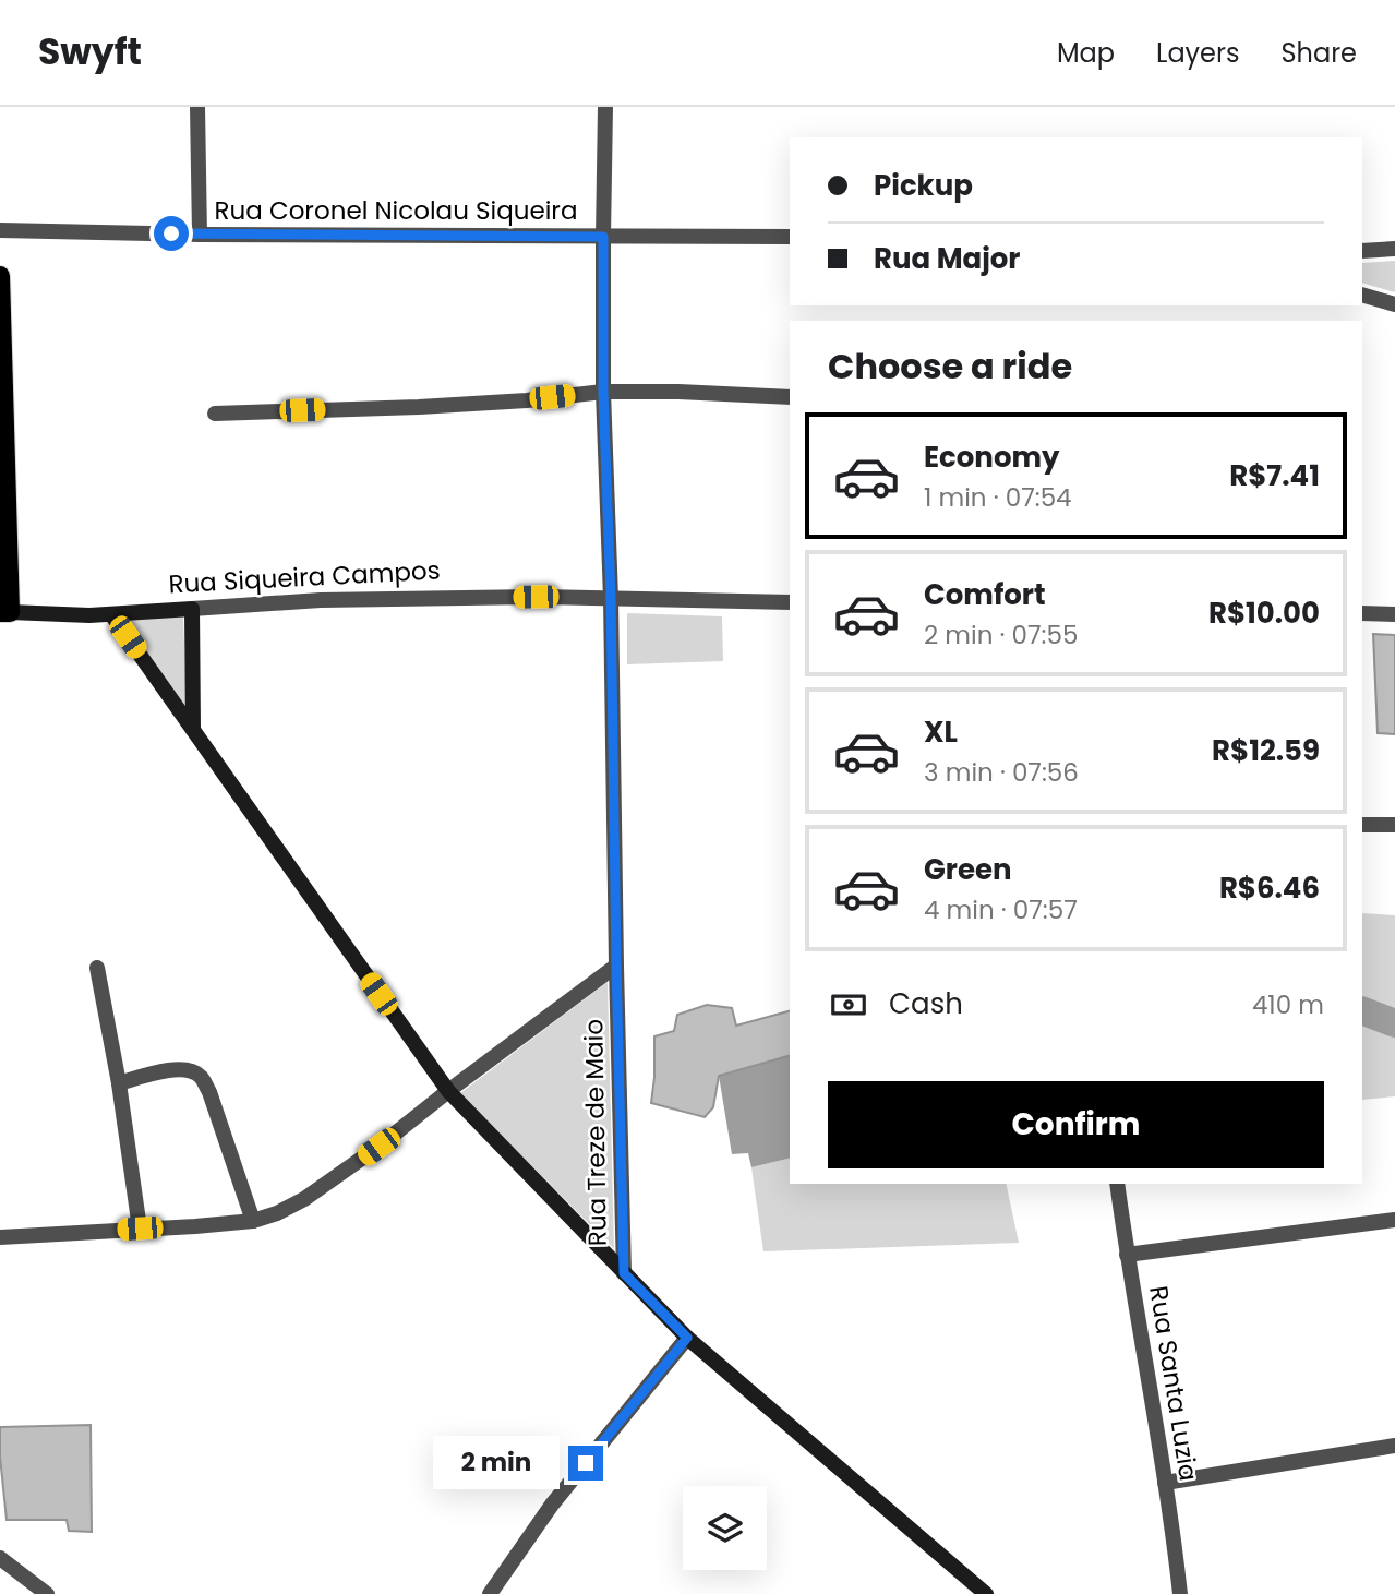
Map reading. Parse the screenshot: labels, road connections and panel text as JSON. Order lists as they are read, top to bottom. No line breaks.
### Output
{"streets":{"street":["Rua Coronel Nicolau Siqueira","Rua Siqueira Campos","Rua Treze de Maio","Rua Santa Luzia"]},"crossings":[["Rua Coronel Nicolau Siqueira","Rua Treze de Maio"],["Rua Siqueira Campos","Rua Treze de Maio"]],"page":{"header":"Swyft","nav":["Map","Layers","Share"],"banner":["Pickup","Rua Major"],"heading":"Choose a ride","list":[{"name":"Economy","note":"1 min · 07:54","value":"R$7.41"},{"name":"Comfort","note":"2 min · 07:55","value":"R$10.00"},{"name":"XL","note":"3 min · 07:56","value":"R$12.59"},{"name":"Green","note":"4 min · 07:57","value":"R$6.46"}],"pay":["Cash","410 m"],"buttons":"Confirm","bubble":"2 min"}}
